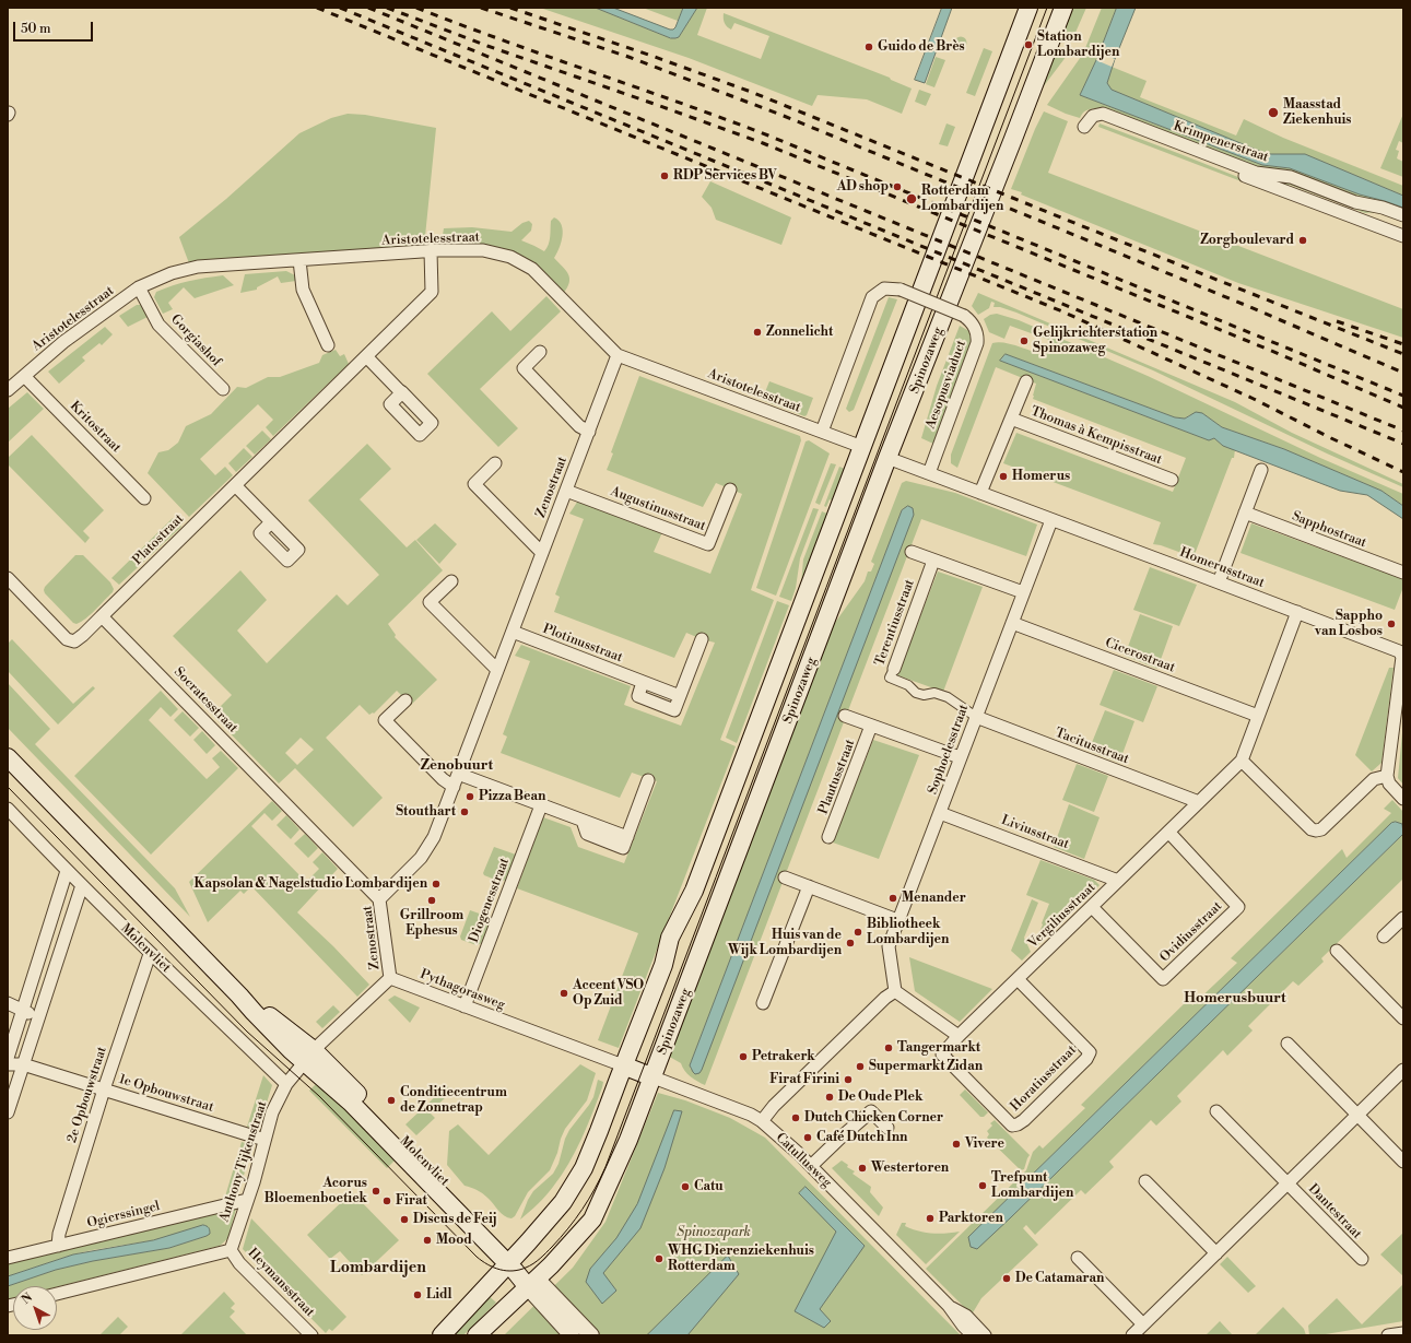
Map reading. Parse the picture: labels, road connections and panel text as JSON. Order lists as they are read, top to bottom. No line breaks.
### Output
{"streets":{"main road":["Spinozaweg","Molenvliet","Catullusweg"],"street":["Krimpenerstraat","Aristotelesstraat","Gorgiashof","Aesopusviaduct","Kritostraat","Thomas à Kempisstraat","Zenostraat","Augustinusstraat","Sapphostraat","Platostraat","Homerusstraat","Terentiusstraat","Plotinusstraat","Cicerostraat","Socratesstraat","Tacitusstraat","Sophoclesstraat","Plautusstraat","Liviusstraat","Diogenesstraat","Vergiliusstraat","Ovidiusstraat","Pythagorasweg","Horatiusstraat","1e Opbouwstraat","2e Opbouwstraat","Anthony Tijkenstraat","Dantestraat","Ogierssingel","Heymansstraat"]},"crossings":[["Aristotelesstraat","Gorgiashof"],["Aristotelesstraat","Aesopusviaduct"],["Aristotelesstraat","Kritostraat"],["Aristotelesstraat","Zenostraat"],["Aristotelesstraat","Platostraat"],["Spinozaweg","Homerusstraat"],["Spinozaweg","Molenvliet"],["Spinozaweg","Catullusweg"],["Aesopusviaduct","Homerusstraat"],["Thomas à Kempisstraat","Homerusstraat"],["Zenostraat","Augustinusstraat"],["Zenostraat","Plotinusstraat"],["Zenostraat","Socratesstraat"],["Zenostraat","Pythagorasweg"],["Platostraat","Socratesstraat"],["Homerusstraat","Sophoclesstraat"],["Homerusstraat","Vergiliusstraat"],["Terentiusstraat","Tacitusstraat"],["Terentiusstraat","Sophoclesstraat"],["Cicerostraat","Sophoclesstraat"],["Cicerostraat","Vergiliusstraat"],["Tacitusstraat","Sophoclesstraat"],["Tacitusstraat","Vergiliusstraat"],["Sophoclesstraat","Liviusstraat"],["Liviusstraat","Vergiliusstraat"],["Diogenesstraat","Pythagorasweg"],["Vergiliusstraat","Ovidiusstraat"],["Vergiliusstraat","Horatiusstraat"],["Molenvliet","2e Opbouwstraat"],["Molenvliet","Anthony Tijkenstraat"],["Pythagorasweg","Catullusweg"],["1e Opbouwstraat","2e Opbouwstraat"],["1e Opbouwstraat","Anthony Tijkenstraat"],["2e Opbouwstraat","Ogierssingel"],["Anthony Tijkenstraat","Ogierssingel"],["Anthony Tijkenstraat","Heymansstraat"]],"districts":["Zenobuurt","Homerusbuurt","Lombardijen"],"parks":["Spinozapark"],"places":["Station Lombardijen","Guido de Brès","Maasstad Ziekenhuis","RDP Services BV","AD shop","Rotterdam Lombardijen","Zorgboulevard","Zonnelicht","Gelijkrichterstation Spinozaweg","Homerus","Sappho van Losbos","Pizza Bean","Stouthart","Kapsolan & Nagelstudio Lombardijen","Menander","Grillroom Ephesus","Bibliotheek Lombardijen","Huis van de Wijk Lombardijen","Accent VSO Op Zuid","Tangermarkt","Petrakerk","Supermarkt Zidan","Firat Firini","De Oude Plek","Conditiecentrum de Zonnetrap","Dutch Chicken Corner","Café Dutch Inn","Vivere","Westertoren","Trefpunt Lombardijen","Catu","Acorus Bloemenboetiek","Firat","Parktoren","Discus de Feij","Mood","WHG Dierenziekenhuis Rotterdam","De Catamaran","Lidl"],"scale_bar":"50 m","north":"top left"}
